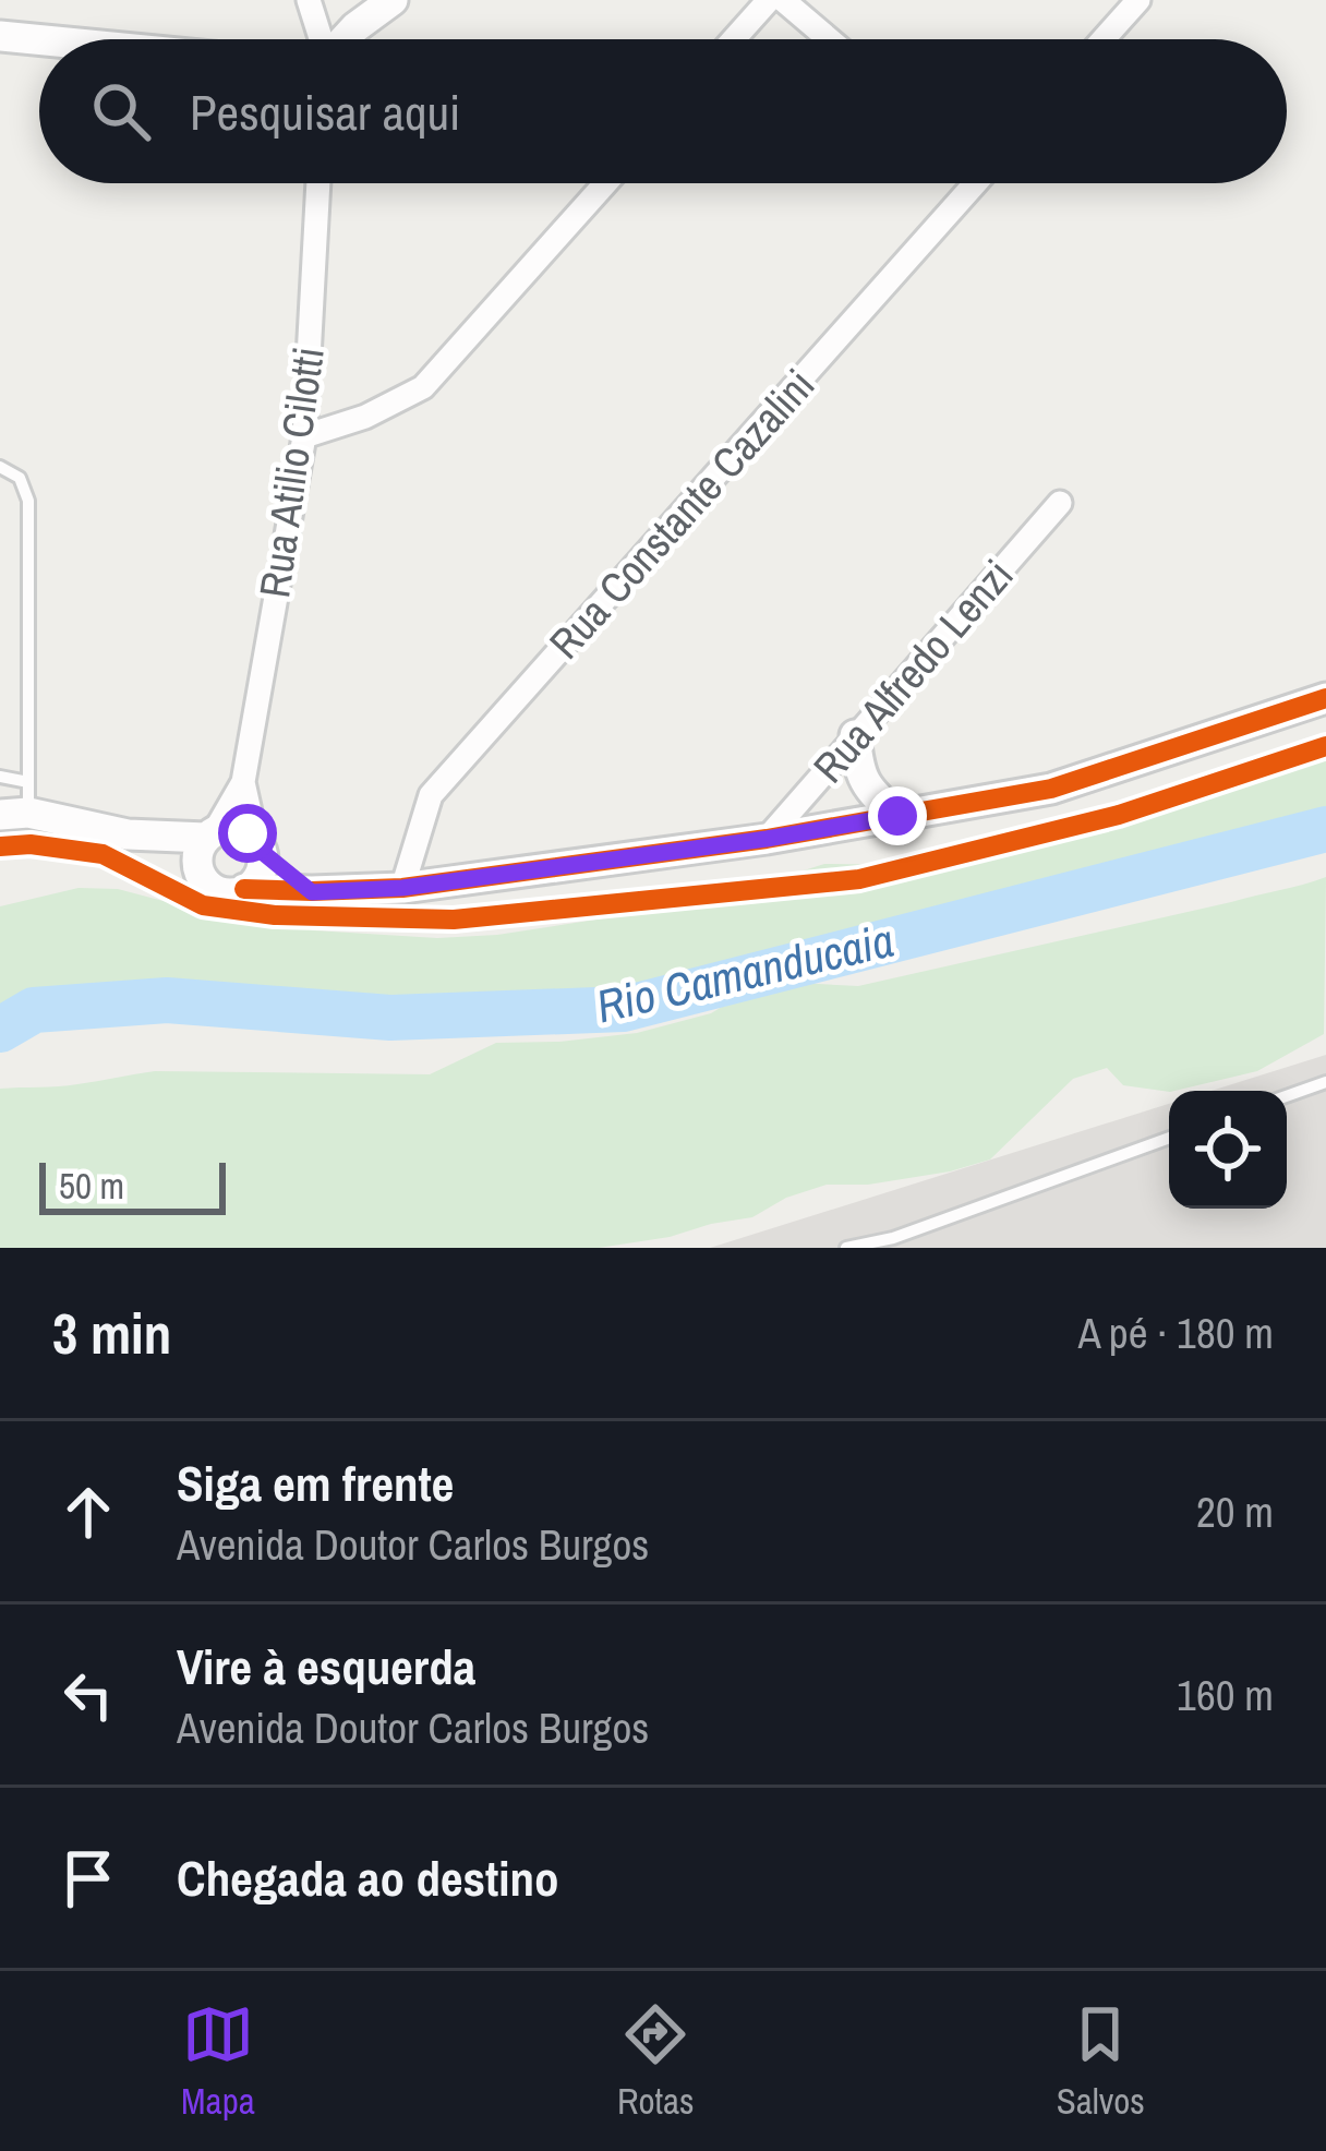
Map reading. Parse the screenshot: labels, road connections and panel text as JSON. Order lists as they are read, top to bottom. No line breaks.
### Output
{"streets":{"street":["Rua Atilio Cilotti","Rua Constante Cazalini","Rua Alfredo Lenzi"]},"water":["Rio Camanducaia"],"scale_bar":"50 m","page":{"search":"Pesquisar aqui","scale":"50 m","heading":["3 min","A pé · 180 m"],"list":[["Siga em frente","Avenida Doutor Carlos Burgos","20 m"],["Vire à esquerda","Avenida Doutor Carlos Burgos","160 m"],"Chegada ao destino"],"nav":["Mapa","Rotas","Salvos"]}}
